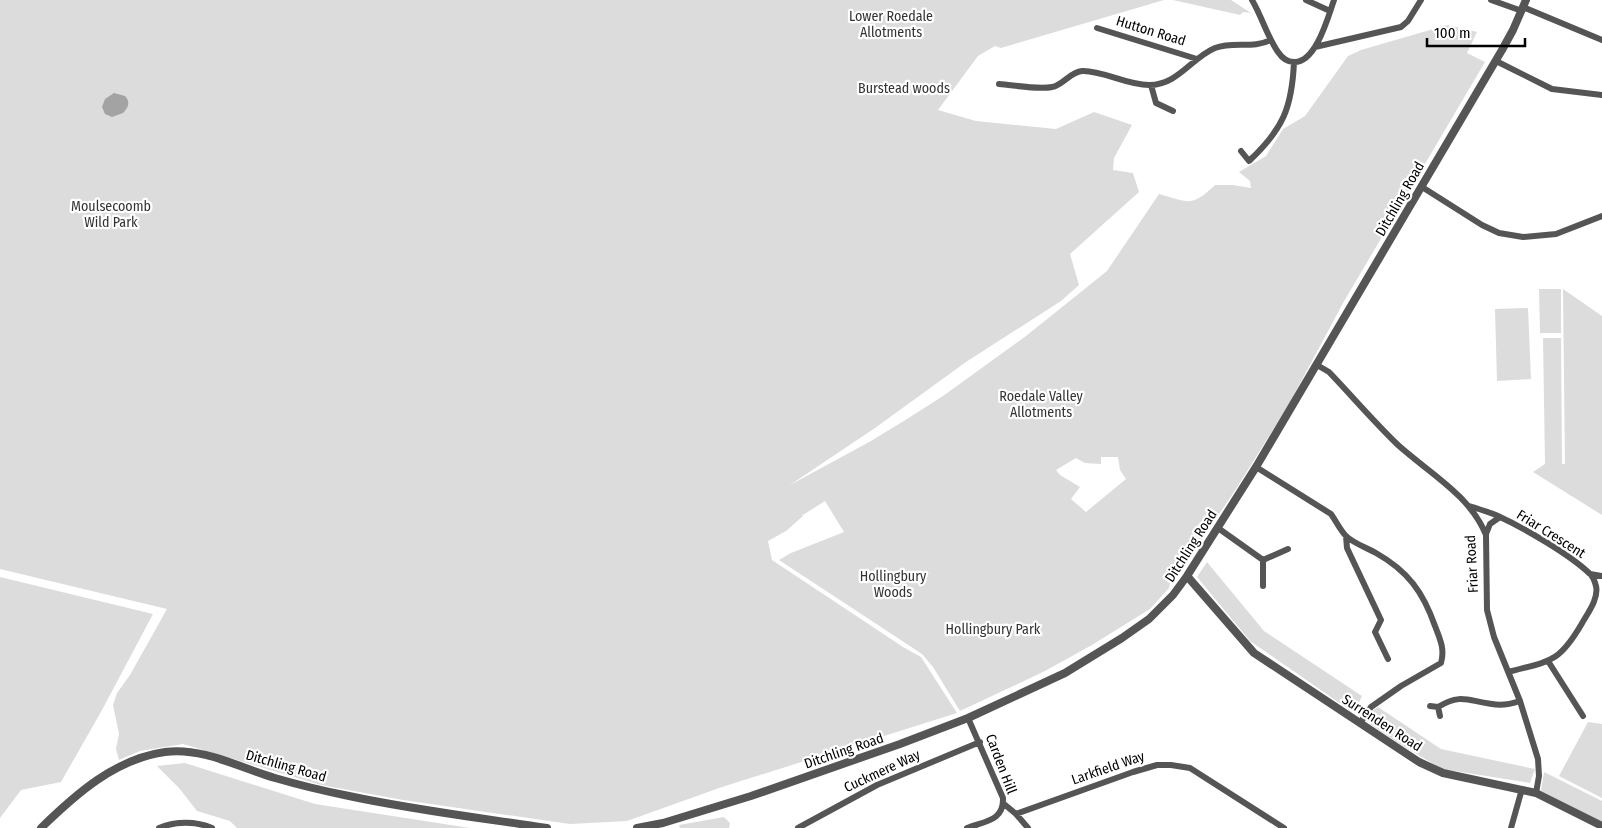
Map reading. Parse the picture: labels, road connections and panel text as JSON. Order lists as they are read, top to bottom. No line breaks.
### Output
{"streets":{"street":["Hutton Road","Ditchling Road","Friar Crescent","Friar Road","Surrenden Road","Carden Hill","Larkfield Way","Cuckmere Way"]},"crossings":[["Ditchling Road","Friar Road"],["Ditchling Road","Surrenden Road"],["Ditchling Road","Carden Hill"],["Friar Crescent","Friar Road"],["Friar Road","Surrenden Road"],["Carden Hill","Cuckmere Way"]],"parks":["Lower Roedale Allotments","Burstead woods","Moulsecoomb Wild Park","Roedale Valley Allotments","Hollingbury Woods","Hollingbury Park"],"scale_bar":"100 m"}
